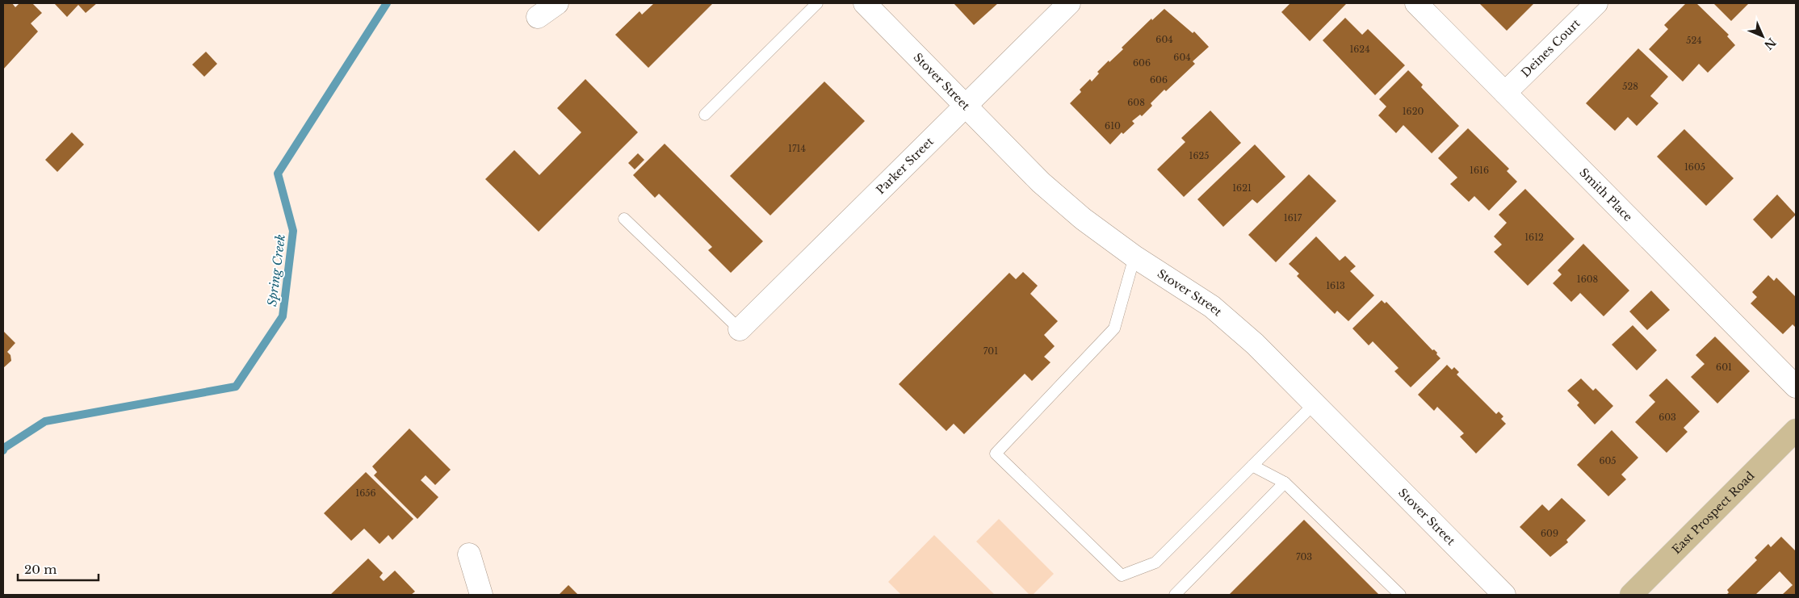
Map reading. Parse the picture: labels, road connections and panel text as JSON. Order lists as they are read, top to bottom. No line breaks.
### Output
{"streets":{"main road":["East Prospect Road"],"street":["Deines Court","Stover Street","Parker Street","Smith Place"]},"crossings":[["Deines Court","Smith Place"],["Stover Street","Parker Street"]],"water":["Spring Creek"],"house_numbers":["604","524","1624","604","606","606","528","608","1620","610","1714","1625","1605","1616","1621","1617","1612","1608","1613","701","601","603","605","1656","609","703"],"scale_bar":"20 m","north":"bottom right"}
